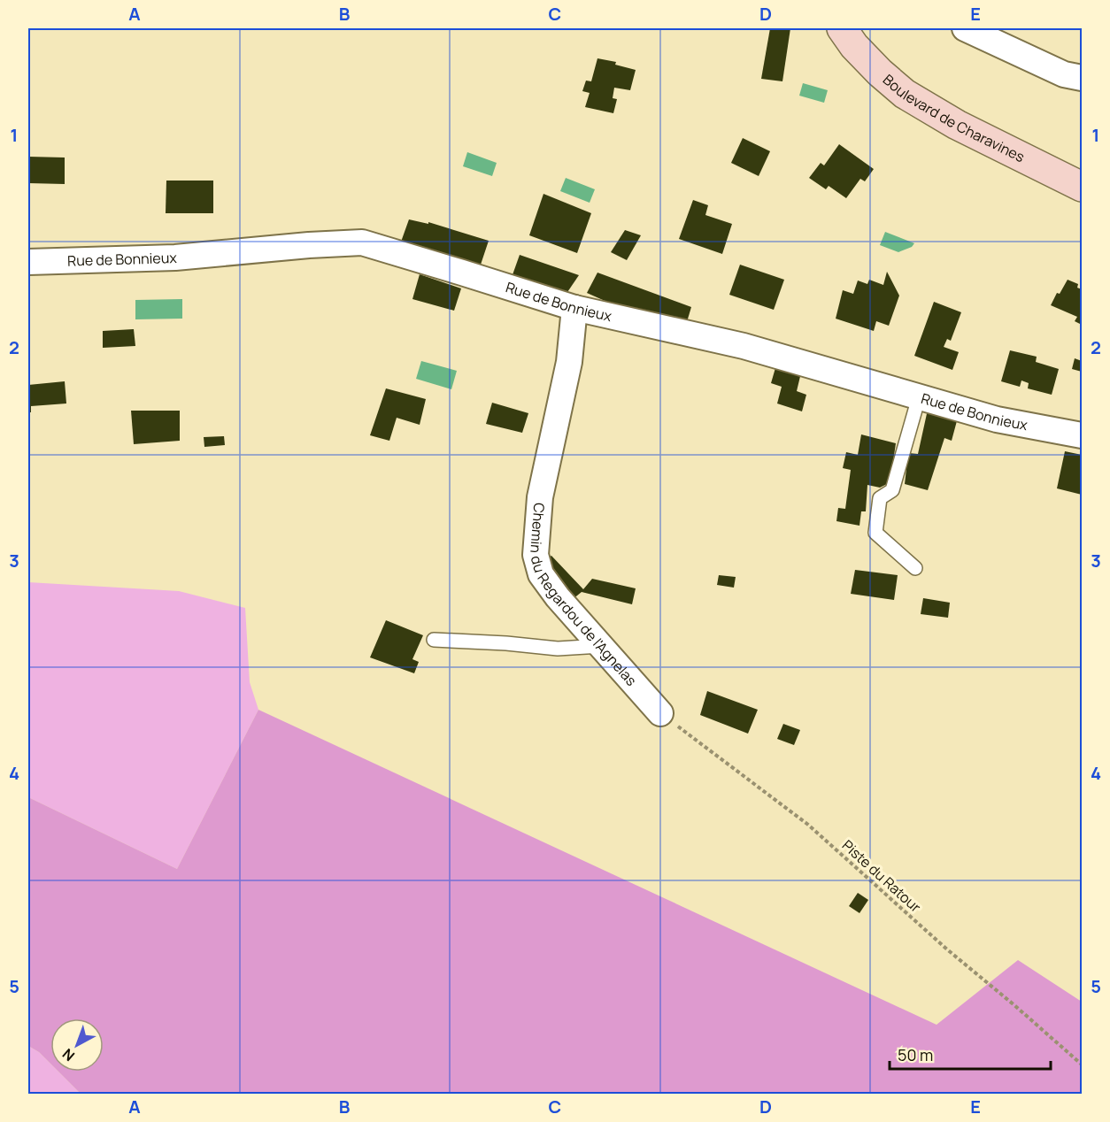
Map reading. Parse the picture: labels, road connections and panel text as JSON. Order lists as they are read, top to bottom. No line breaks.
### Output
{"streets":{"main road":["Boulevard de Charavines"],"street":["Rue de Bonnieux","Chemin du Regardou de l'Agnelas"],"path":["Piste du Ratour"]},"crossings":[["Rue de Bonnieux","Chemin du Regardou de l'Agnelas"],["Chemin du Regardou de l'Agnelas","Piste du Ratour"]],"scale_bar":"50 m","north":"bottom left","grid":{"columns":["A","B","C","D","E"],"rows":["1","2","3","4","5"]}}
